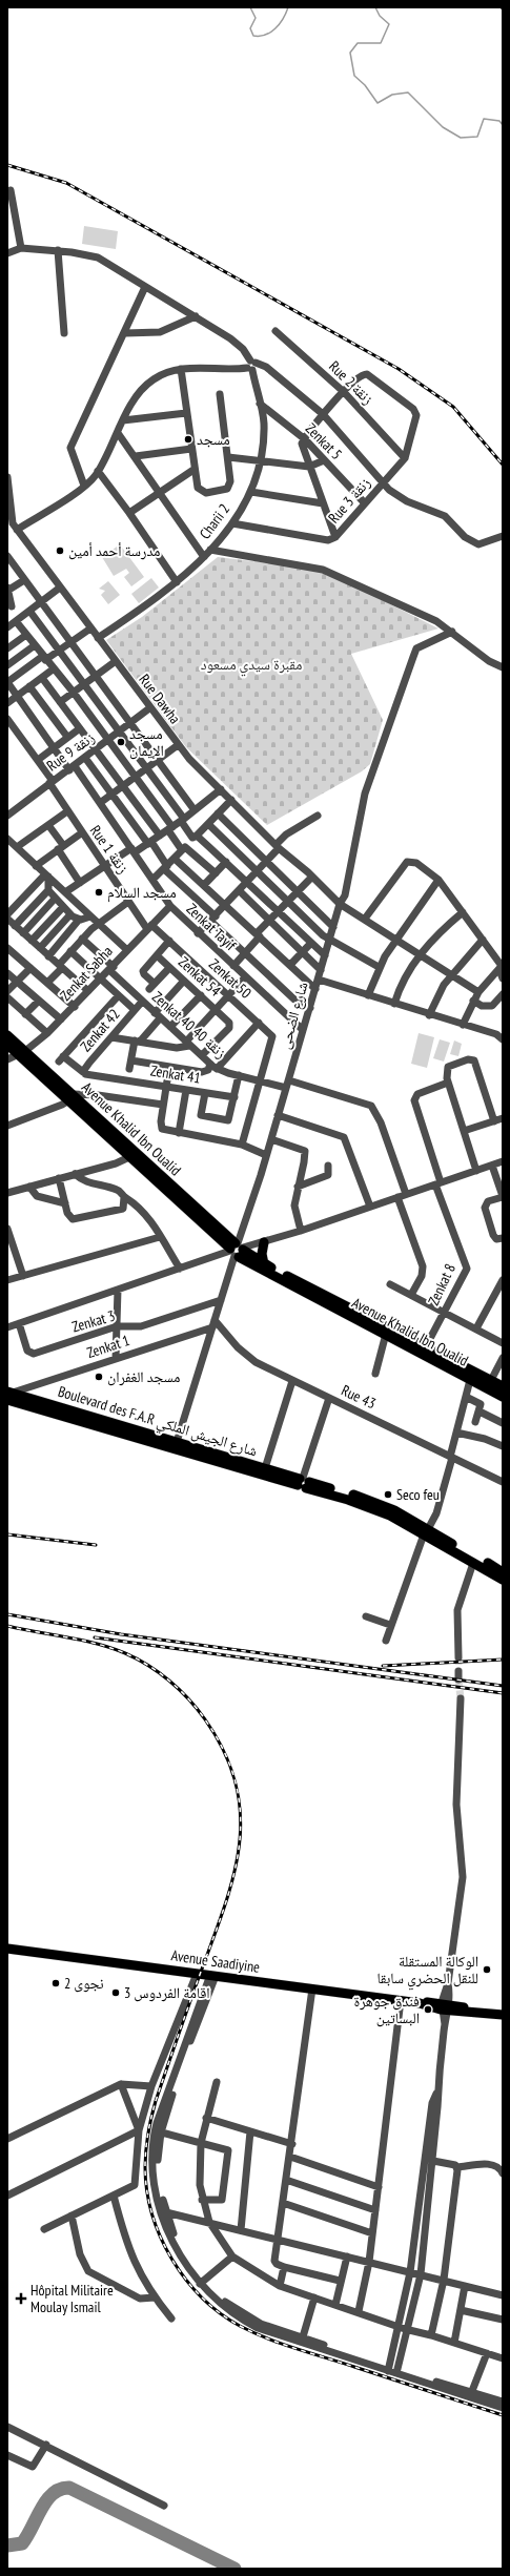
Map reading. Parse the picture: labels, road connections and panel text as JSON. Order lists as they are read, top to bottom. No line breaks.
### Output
{"streets":{"main road":["Avenue Khalid Ibn Oualid","Boulevard des F.A.R شارع الجيش الملكي","Avenue Saadiyine"],"street":["Rue 2 زنقة","Zenkat 5","Rue 3 زنقة","Charii 2","Rue Dawha","Rue 9 زنقة","Rue 1 زنقة","Zenkat Tayif","Zenkat Sabha","Zenkat 54","Zenkat 50","شارع الضحى","Zenkat 40 زنقة 40","Zenkat 42","Zenkat 41","Zenkat 8","Zenkat 3","Zenkat 1","Rue 43"]},"crossings":[["Rue 2 زنقة","Rue 3 زنقة"],["Zenkat 5","Rue 3 زنقة"],["Zenkat 5","Charii 2"],["Rue 3 زنقة","Charii 2"],["Charii 2","Rue Dawha"],["Rue Dawha","Rue 9 زنقة"],["Rue Dawha","شارع الضحى"],["Rue 9 زنقة","Rue 1 زنقة"],["Rue 9 زنقة","Zenkat Tayif"],["Rue 1 زنقة","Zenkat Sabha"],["Rue 1 زنقة","Zenkat 50"],["Zenkat Tayif","Zenkat Sabha"],["Zenkat Tayif","شارع الضحى"],["Zenkat Sabha","Zenkat 50"],["Zenkat Sabha","Zenkat 40 زنقة 40"],["Zenkat Sabha","Avenue Khalid Ibn Oualid"],["Zenkat 54","Zenkat 50"],["Zenkat 54","Zenkat 40 زنقة 40"],["Zenkat 50","Zenkat 40 زنقة 40"],["شارع الضحى","Zenkat 40 زنقة 40"],["شارع الضحى","Avenue Khalid Ibn Oualid"],["شارع الضحى","Zenkat 3"],["شارع الضحى","Zenkat 1"],["شارع الضحى","Rue 43"],["شارع الضحى","Boulevard des F.A.R شارع الجيش الملكي"],["Zenkat 40 زنقة 40","Zenkat 42"],["Zenkat 42","Zenkat 41"],["Avenue Khalid Ibn Oualid","Zenkat 8"],["Zenkat 1","Rue 43"],["Zenkat 1","Boulevard des F.A.R شارع الجيش الملكي"]],"parks":["مقبرة سيدي مسعود"],"places":{"other":["مسجد","مدرسة أحمد أمين","مسجد الإيمان","مسجد السلام","مسجد الغفران","Seco feu","الوكالة المستقلة للنقل الحضري سابقا","نجوى 2","اقامة الفردوس 3","فندق جوهرة البساتين"],"health":["Hôpital Militaire Moulay Ismail"]}}
